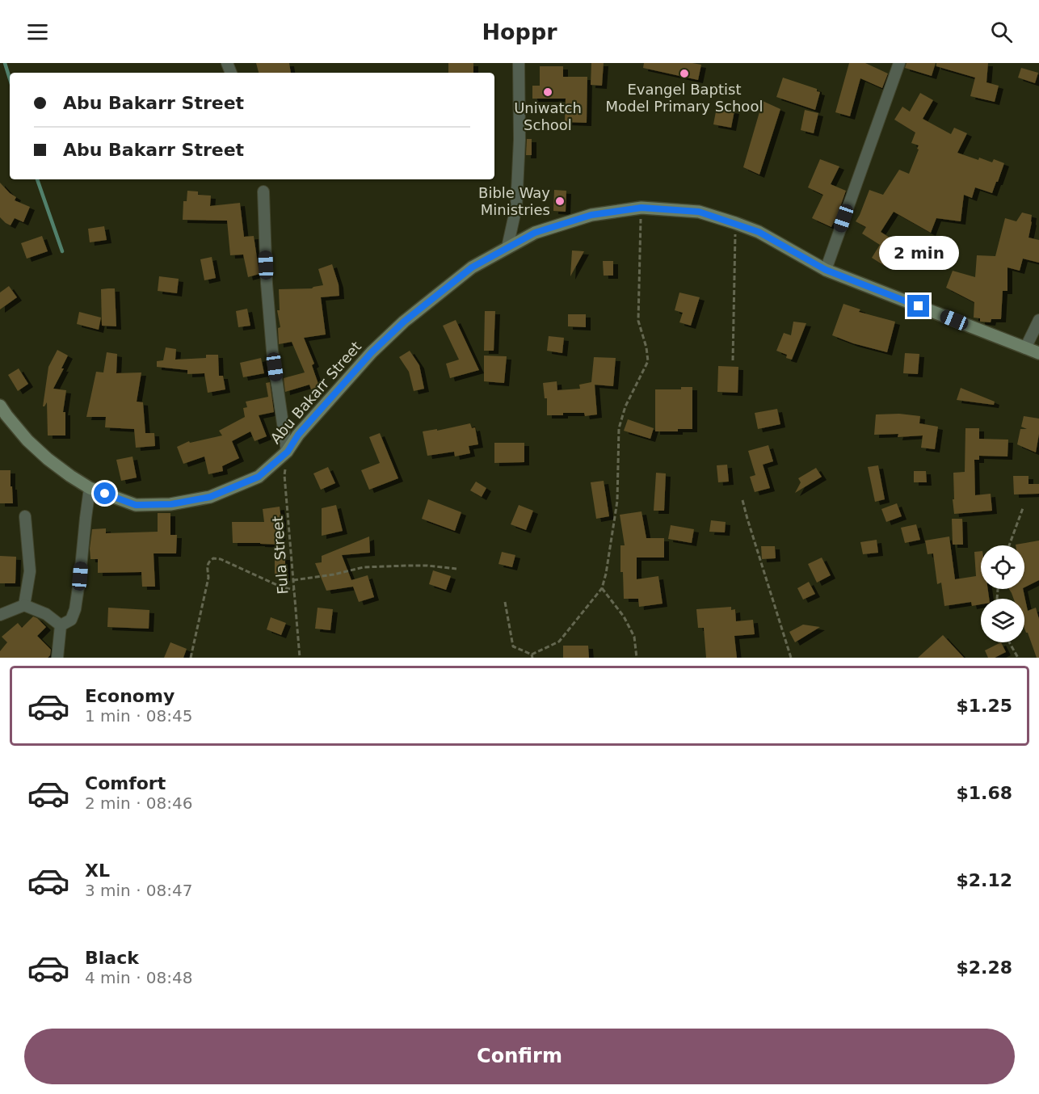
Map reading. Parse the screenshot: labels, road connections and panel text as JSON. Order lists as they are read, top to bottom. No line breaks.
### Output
{"streets":{"street":["Abu Bakarr Street"],"path":["Fula Street"]},"crossings":[["Abu Bakarr Street","Fula Street"]],"places":["Evangel Baptist Model Primary School","Uniwatch School","Bible Way Ministries"],"page":{"header":"Hoppr","banner":["Abu Bakarr Street","Abu Bakarr Street"],"bubble":"2 min","list":[{"name":"Economy","note":"1 min · 08:45","value":"$1.25"},{"name":"Comfort","note":"2 min · 08:46","value":"$1.68"},{"name":"XL","note":"3 min · 08:47","value":"$2.12"},{"name":"Black","note":"4 min · 08:48","value":"$2.28"}],"buttons":"Confirm"}}
